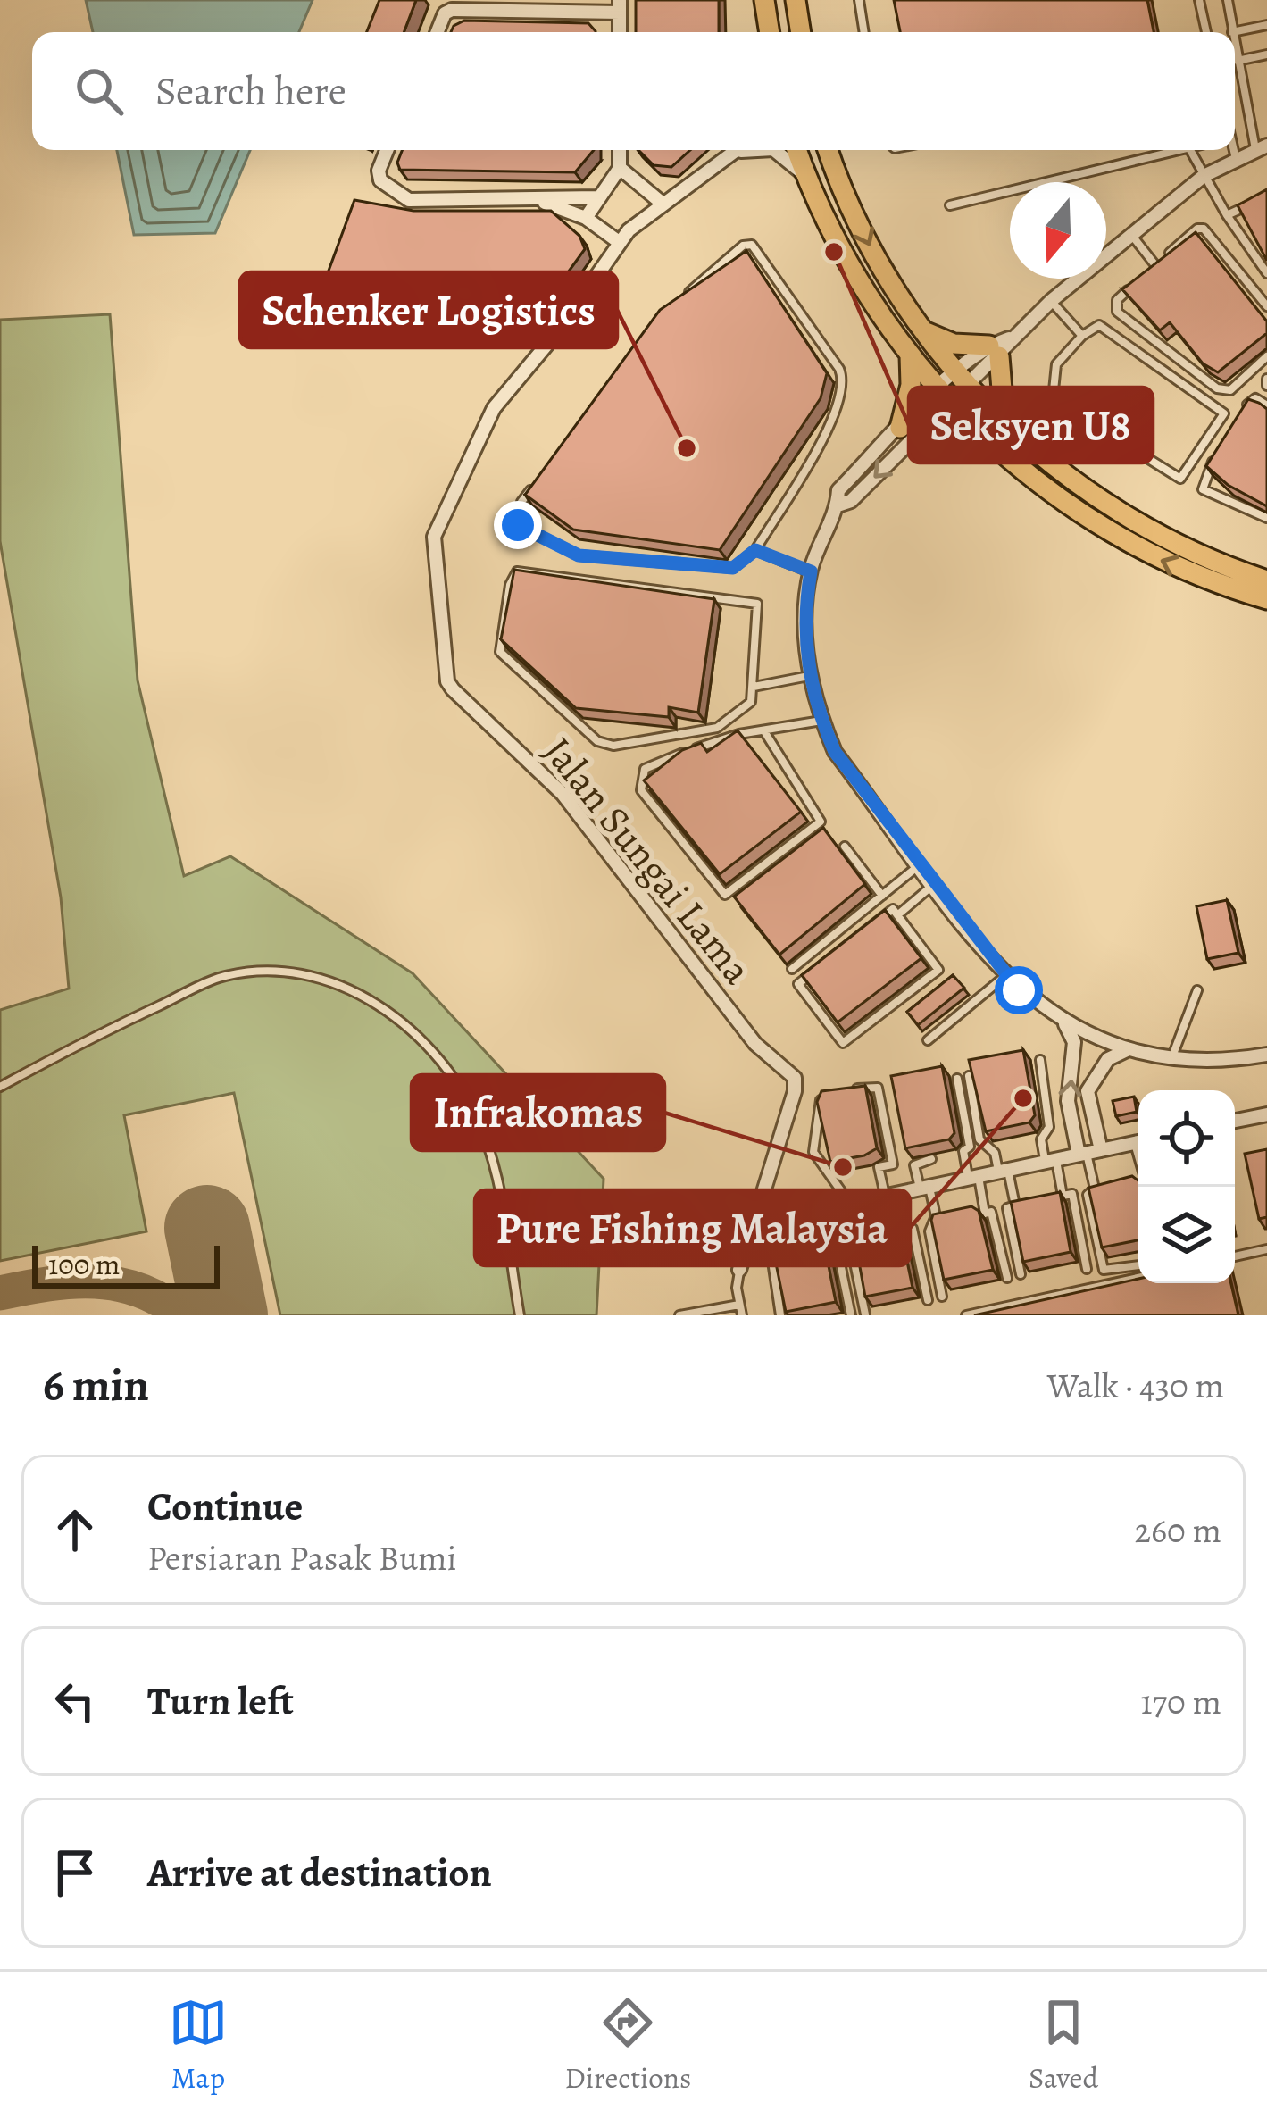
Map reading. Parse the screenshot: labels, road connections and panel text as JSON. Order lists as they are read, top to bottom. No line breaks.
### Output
{"streets":{"street":["Jalan Sungai Lama"]},"places":["Seksyen U8","Schenker Logistics","Pure Fishing Malaysia","Infrakomas"],"scale_bar":"100 m","north":"bottom","page":{"search":"Search here","scale":"100 m","heading":["6 min","Walk · 430 m"],"list":[["Continue","Persiaran Pasak Bumi","260 m"],["Turn left","170 m"],"Arrive at destination"],"nav":["Map","Directions","Saved"]}}
